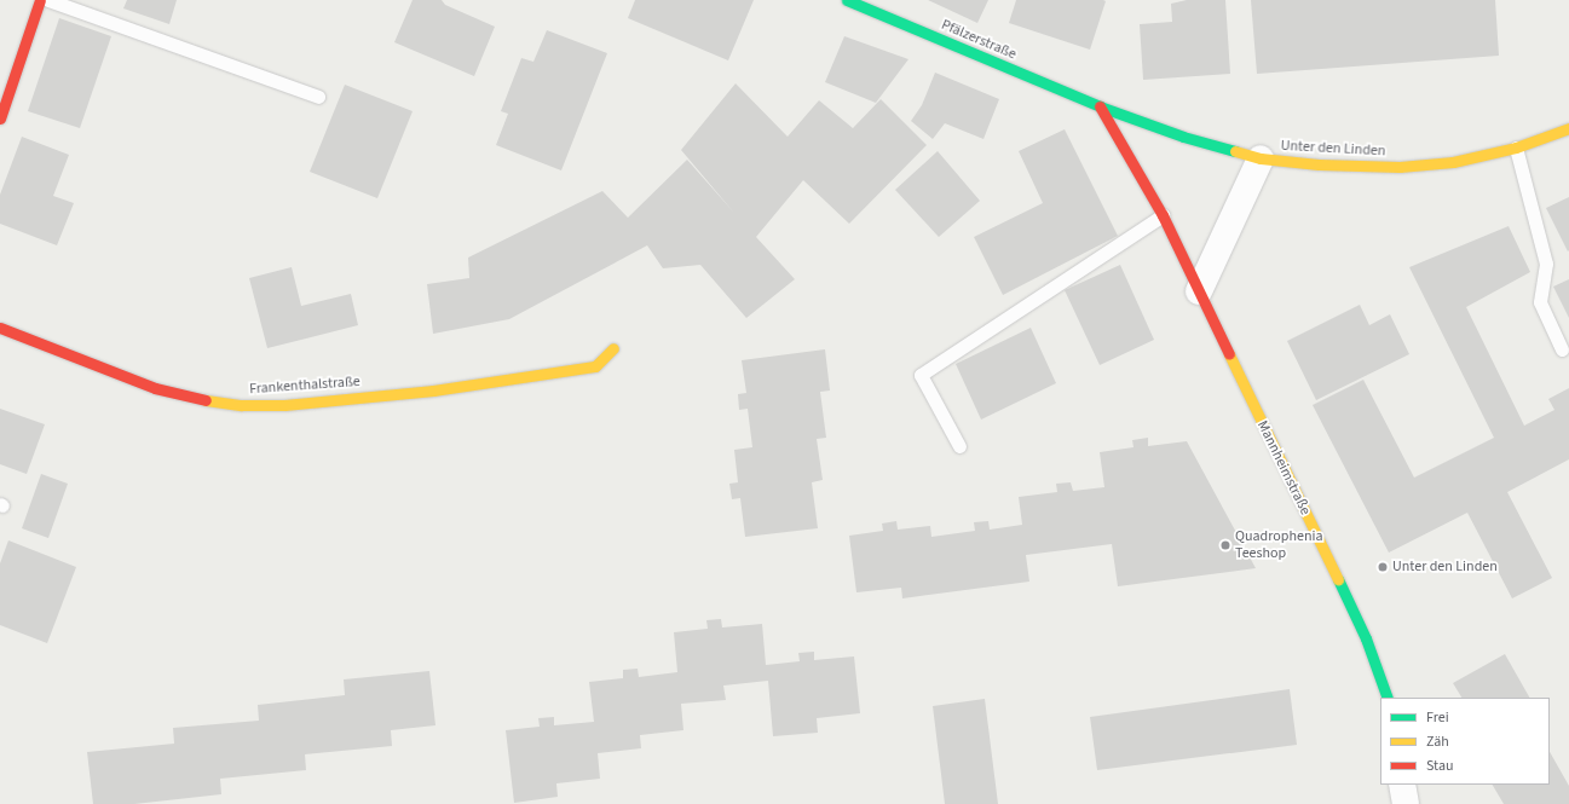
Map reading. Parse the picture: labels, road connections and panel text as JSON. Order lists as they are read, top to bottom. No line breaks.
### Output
{"streets":{"street":["Pfälzerstraße","Unter den Linden","Frankenthalstraße","Mannheimstraße"]},"crossings":[["Pfälzerstraße","Unter den Linden"],["Pfälzerstraße","Mannheimstraße"],["Unter den Linden","Mannheimstraße"]],"places":["Quadrophenia Teeshop","Unter den Linden"],"legend":["Frei","Zäh","Stau"]}
